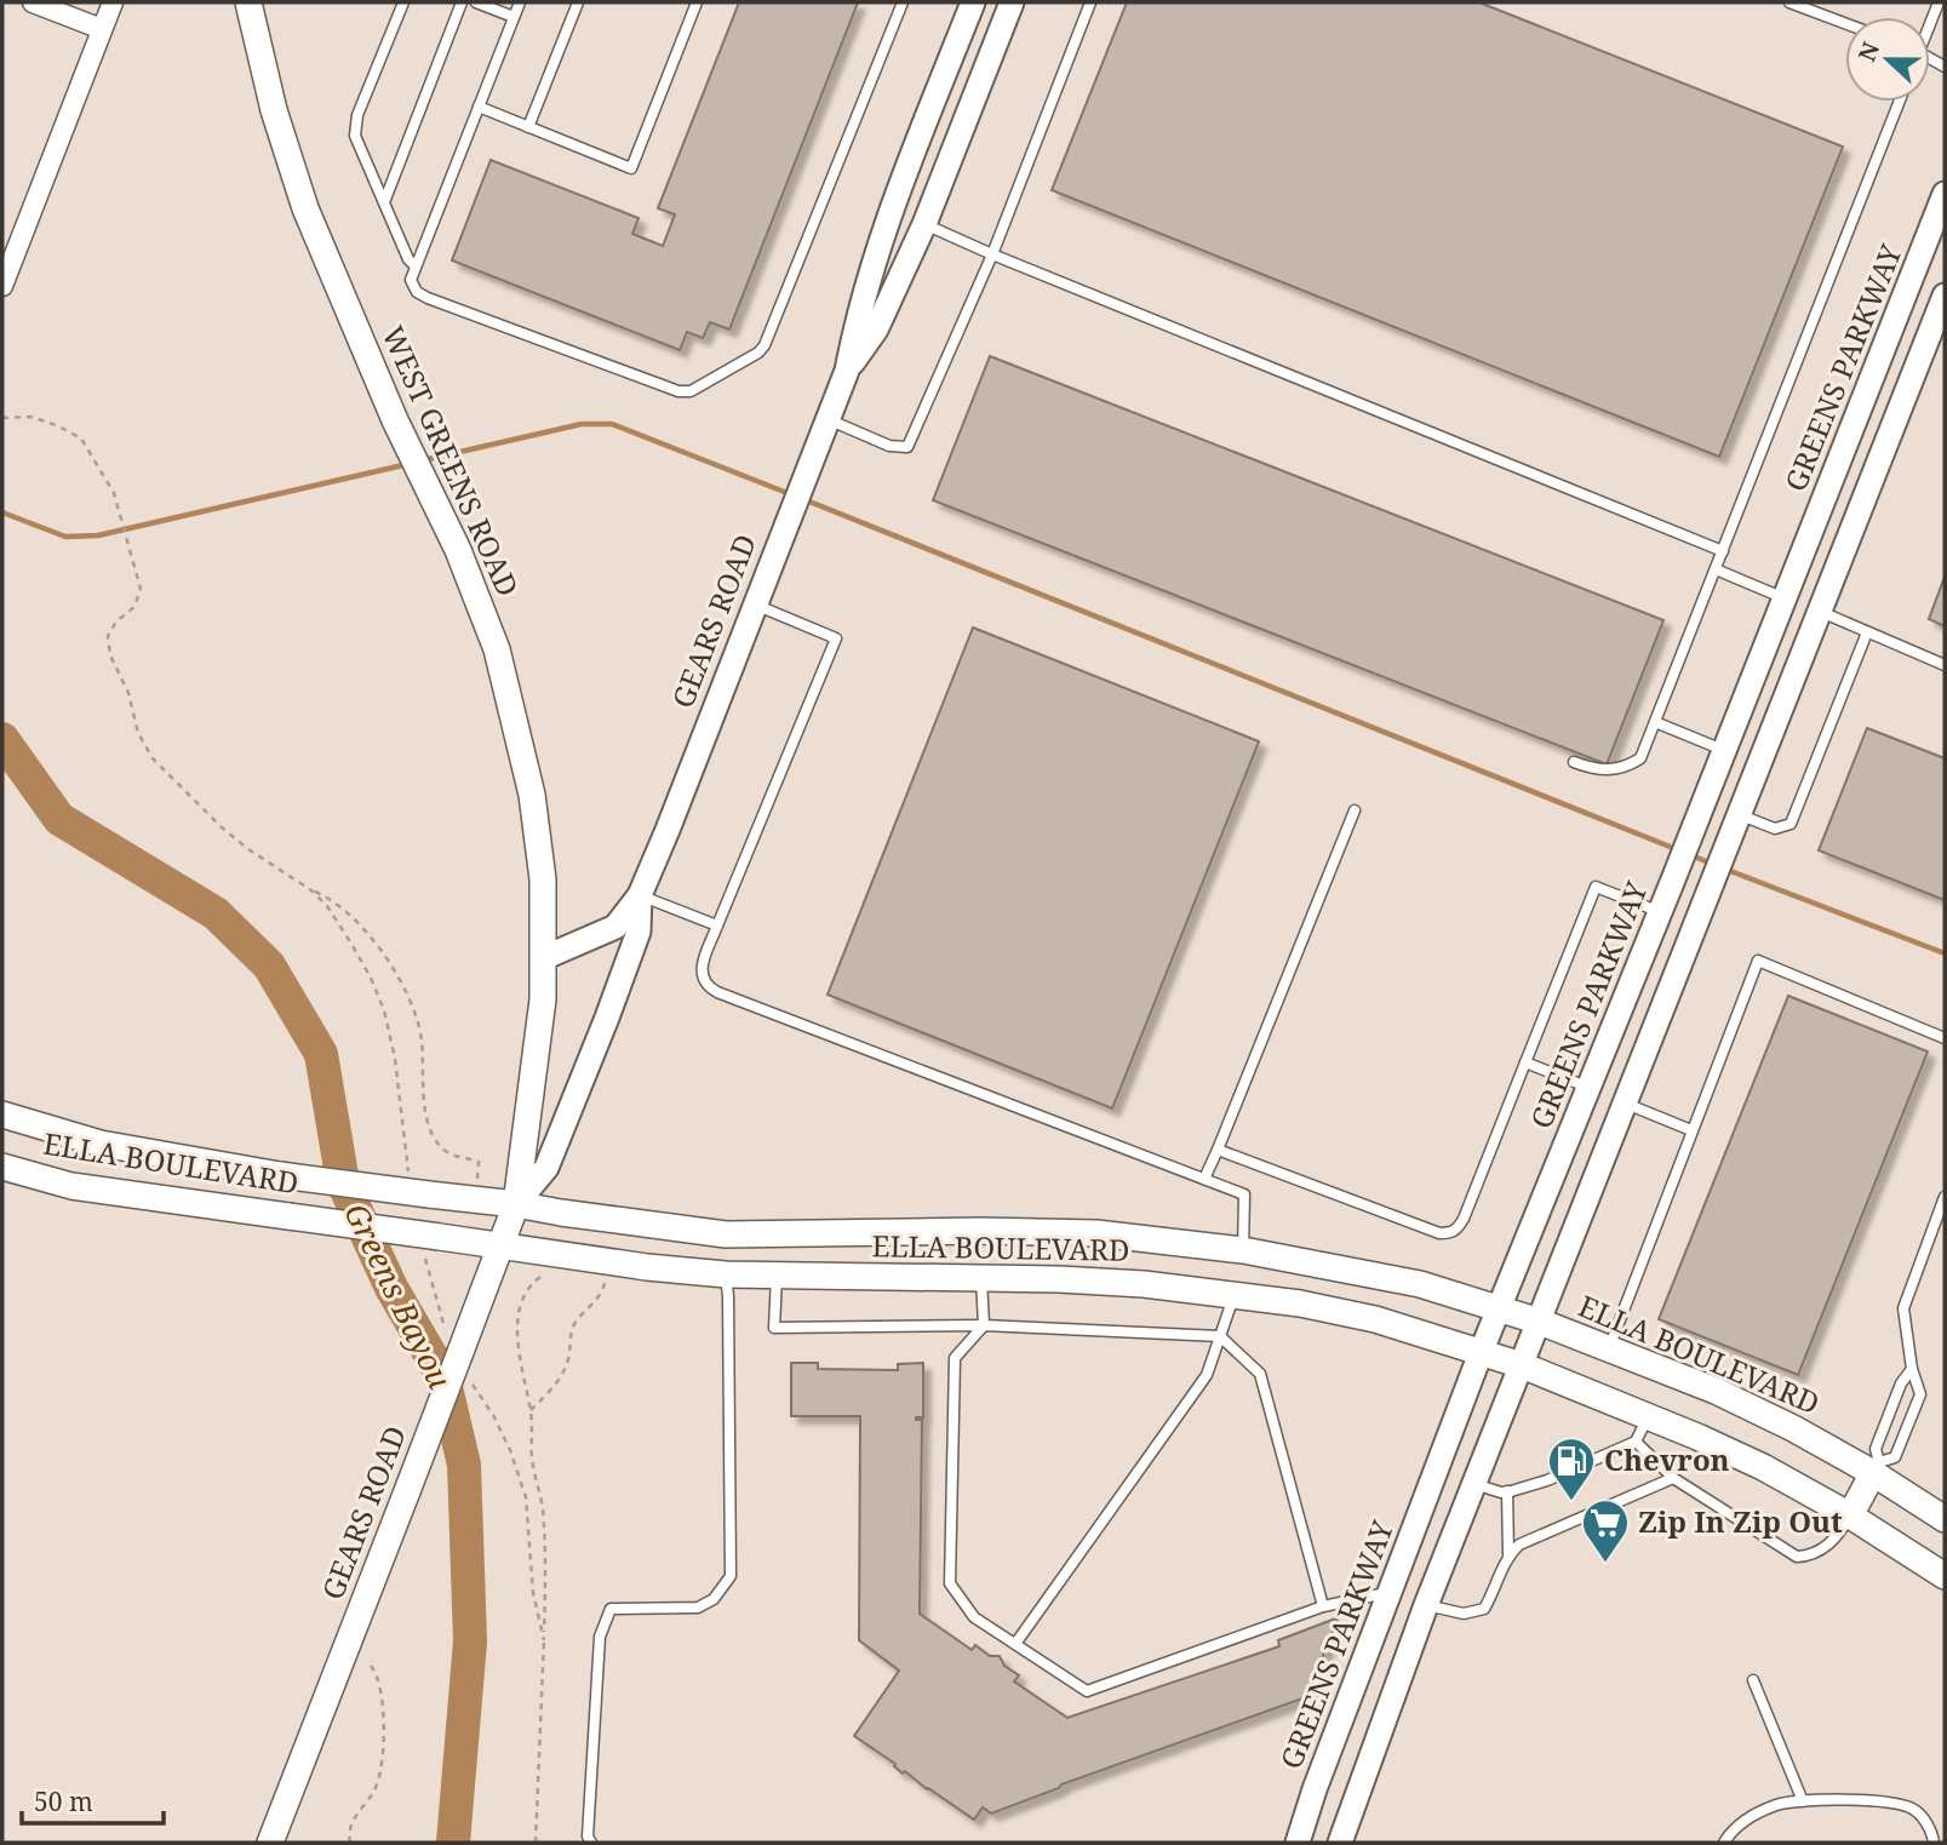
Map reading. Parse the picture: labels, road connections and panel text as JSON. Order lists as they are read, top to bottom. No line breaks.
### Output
{"streets":{"main road":["WEST GREENS ROAD","GEARS ROAD","ELLA BOULEVARD"],"street":["GREENS PARKWAY"]},"crossings":[["GREENS PARKWAY","ELLA BOULEVARD"],["WEST GREENS ROAD","GEARS ROAD"],["GEARS ROAD","ELLA BOULEVARD"]],"water":["Greens Bayou"],"places":{"fuel station":["Chevron"],"supermarket":["Zip In Zip Out"]},"scale_bar":"50 m","north":"left"}
